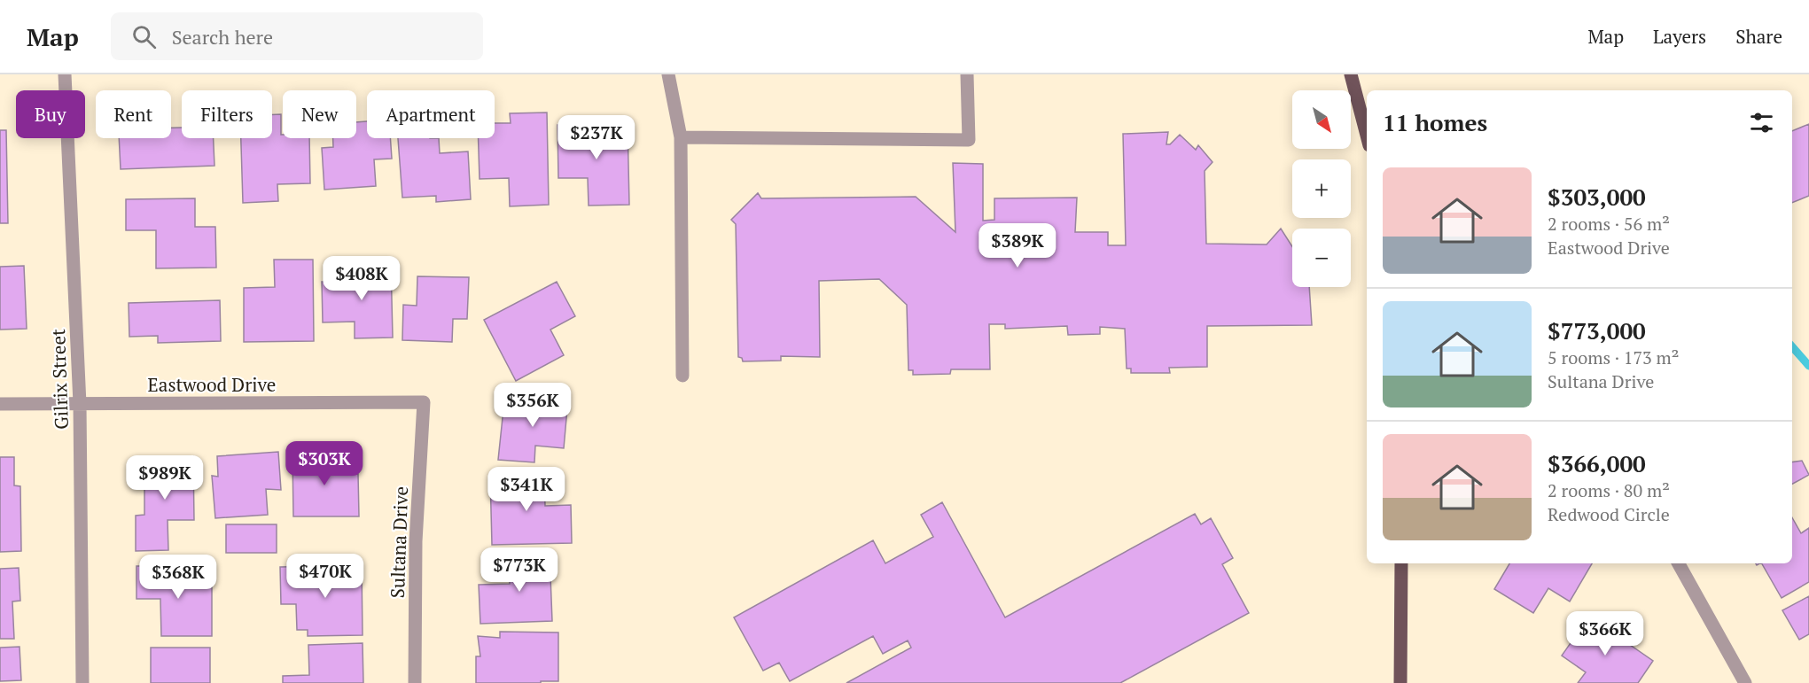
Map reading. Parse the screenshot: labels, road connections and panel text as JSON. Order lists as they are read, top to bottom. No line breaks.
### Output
{"streets":{"street":["Gilrix Street","Eastwood Drive","Sultana Drive"]},"crossings":[["Gilrix Street","Eastwood Drive"],["Eastwood Drive","Sultana Drive"]],"north":"bottom right","page":{"header":"Map","search":"Search here","nav":["Map","Layers","Share"],"map_buttons":["+","−"],"chip":["Buy","Rent","Filters","New","Apartment"],"heading":"11 homes","price":["$237K","$389K","$408K","$356K","$303K","$989K","$341K","$773K","$470K","$368K","$366K"],"list":[{"name":"$303,000","note":"2 rooms · 56 m² · Eastwood Drive"},{"name":"$773,000","note":"5 rooms · 173 m² · Sultana Drive"},{"name":"$366,000","note":"2 rooms · 80 m² · Redwood Circle"}]}}
